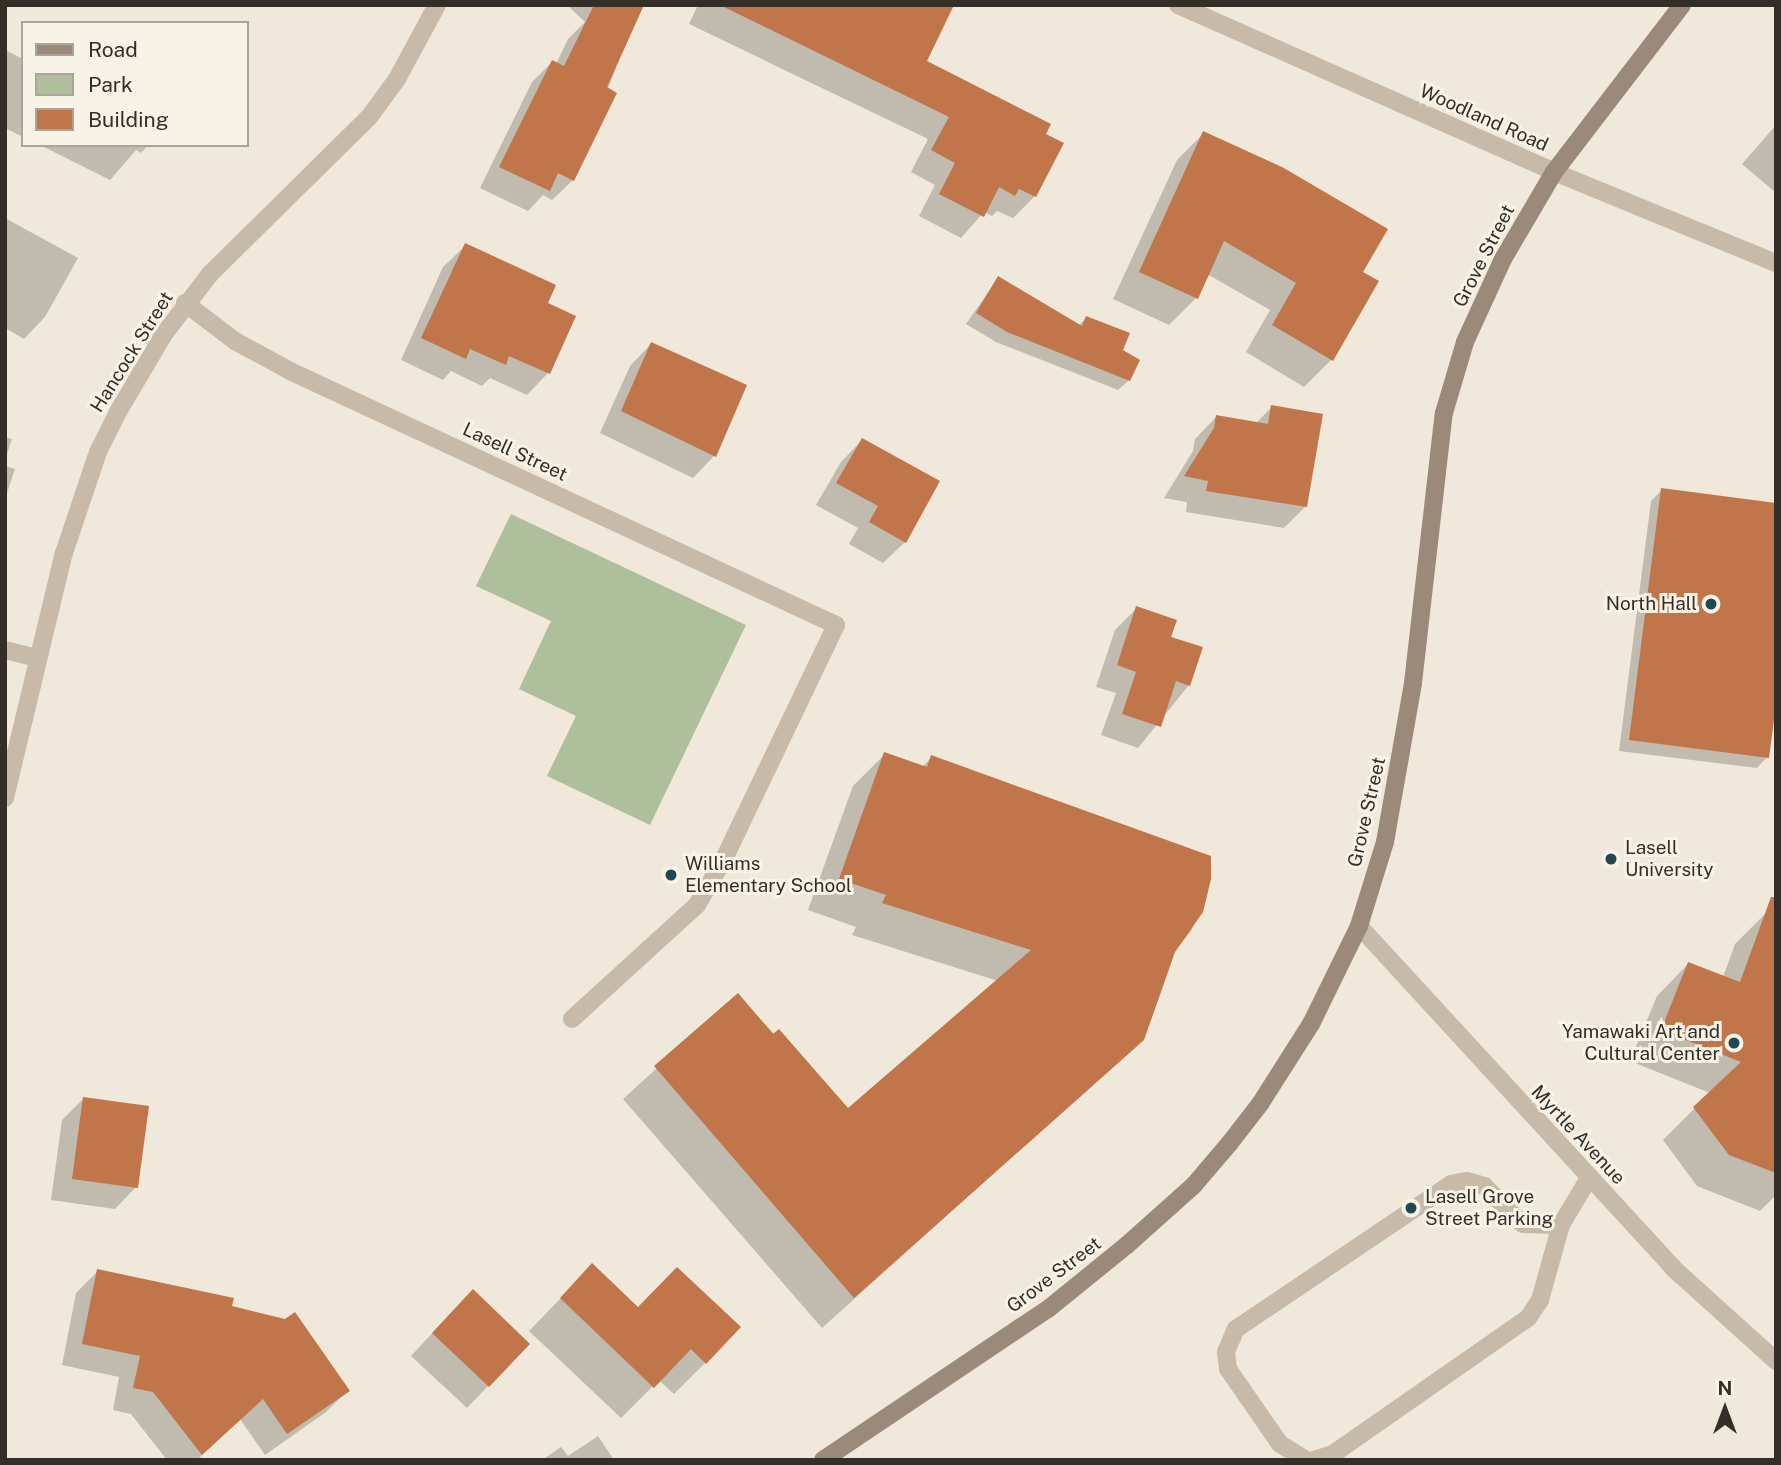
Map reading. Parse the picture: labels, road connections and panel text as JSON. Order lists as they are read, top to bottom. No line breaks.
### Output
{"streets":{"main road":["Grove Street"],"street":["Woodland Road","Hancock Street","Lasell Street","Myrtle Avenue"]},"crossings":[["Woodland Road","Grove Street"],["Grove Street","Myrtle Avenue"],["Hancock Street","Lasell Street"]],"places":["North Hall","Lasell University","Williams Elementary School","Yamawaki Art and Cultural Center","Lasell Grove Street Parking"],"legend":["Road","Park","Building"],"north":"top"}
